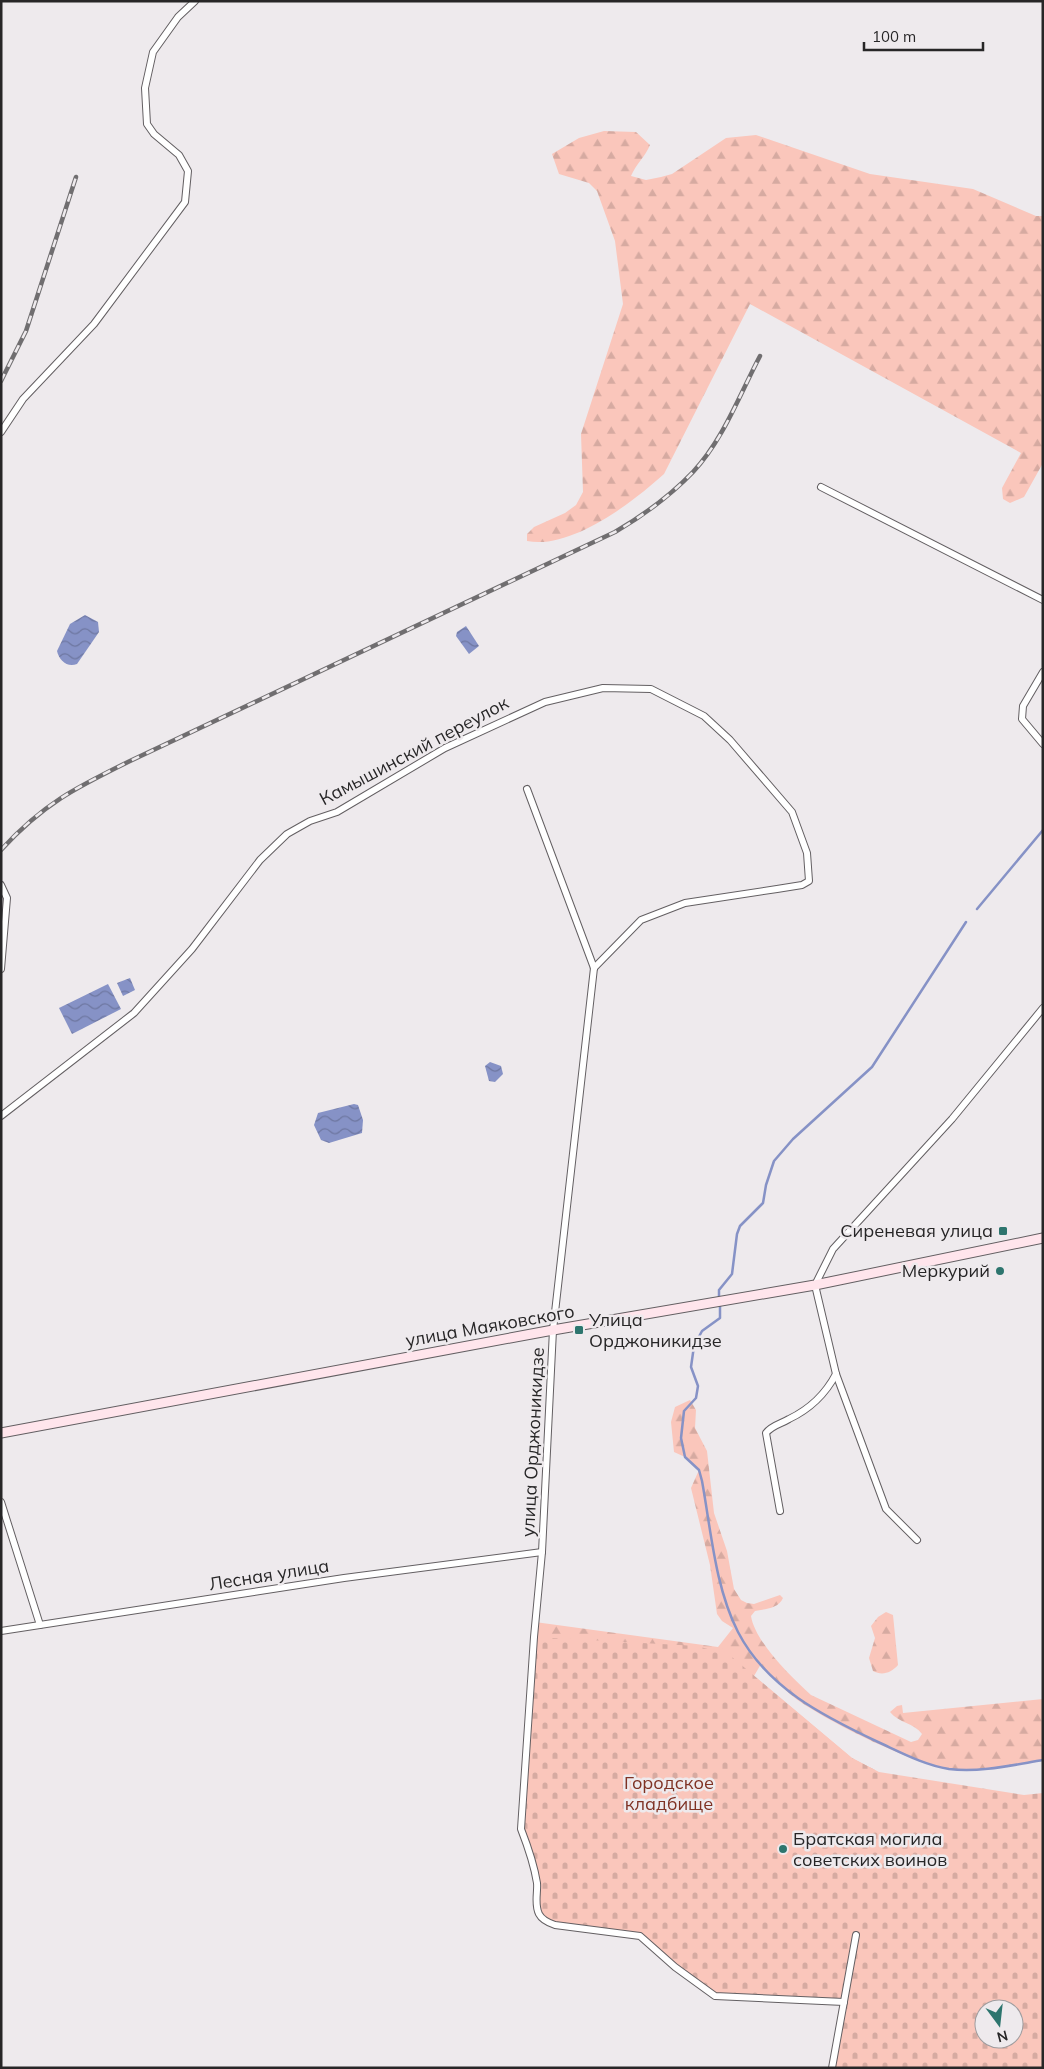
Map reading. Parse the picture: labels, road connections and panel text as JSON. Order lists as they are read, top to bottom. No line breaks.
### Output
{"streets":{"street":["Камышинский переулок","улица Маяковского","улица Орджоникидзе","Лесная улица"]},"crossings":[["Камышинский переулок","улица Орджоникидзе"],["улица Маяковского","улица Орджоникидзе"],["улица Орджоникидзе","Лесная улица"]],"parks":["Городское кладбище"],"places":{"transit":["Сиреневая улица","Улица Орджоникидзе"],"other":["Меркурий","Братская могила советских воинов"]},"scale_bar":"100 m","north":"bottom"}
